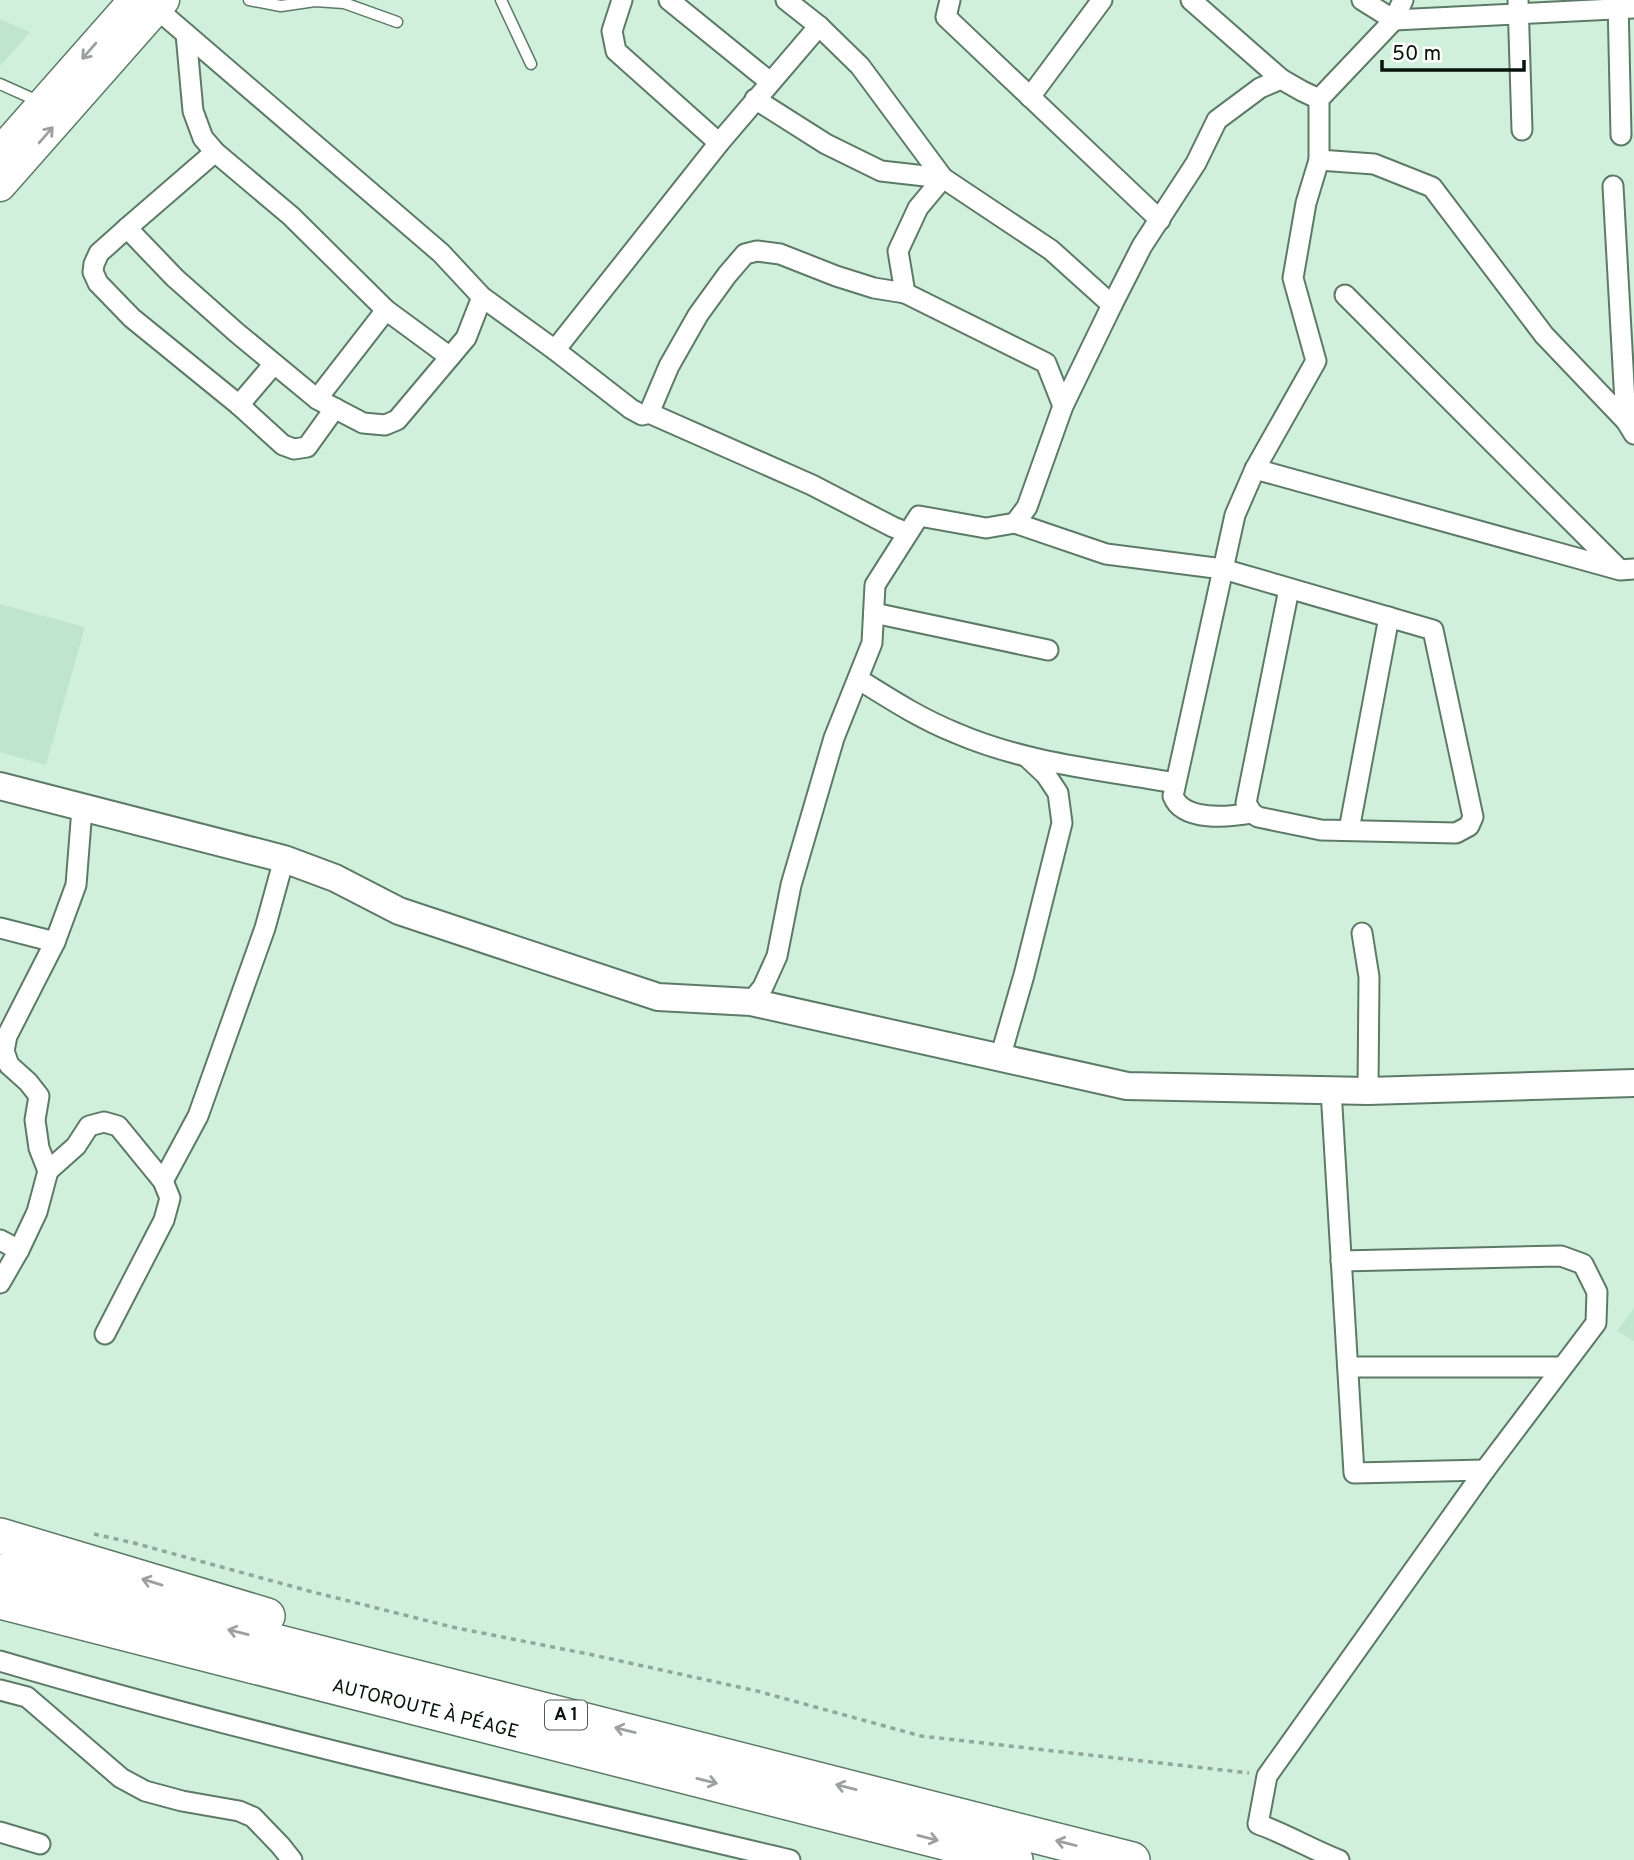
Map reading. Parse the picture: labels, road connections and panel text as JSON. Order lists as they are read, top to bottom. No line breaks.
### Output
{"streets":{"highway":["AUTOROUTE À PÉAGE","A 1"]},"crossings":[["AUTOROUTE À PÉAGE","A 1"]],"scale_bar":"50 m"}
